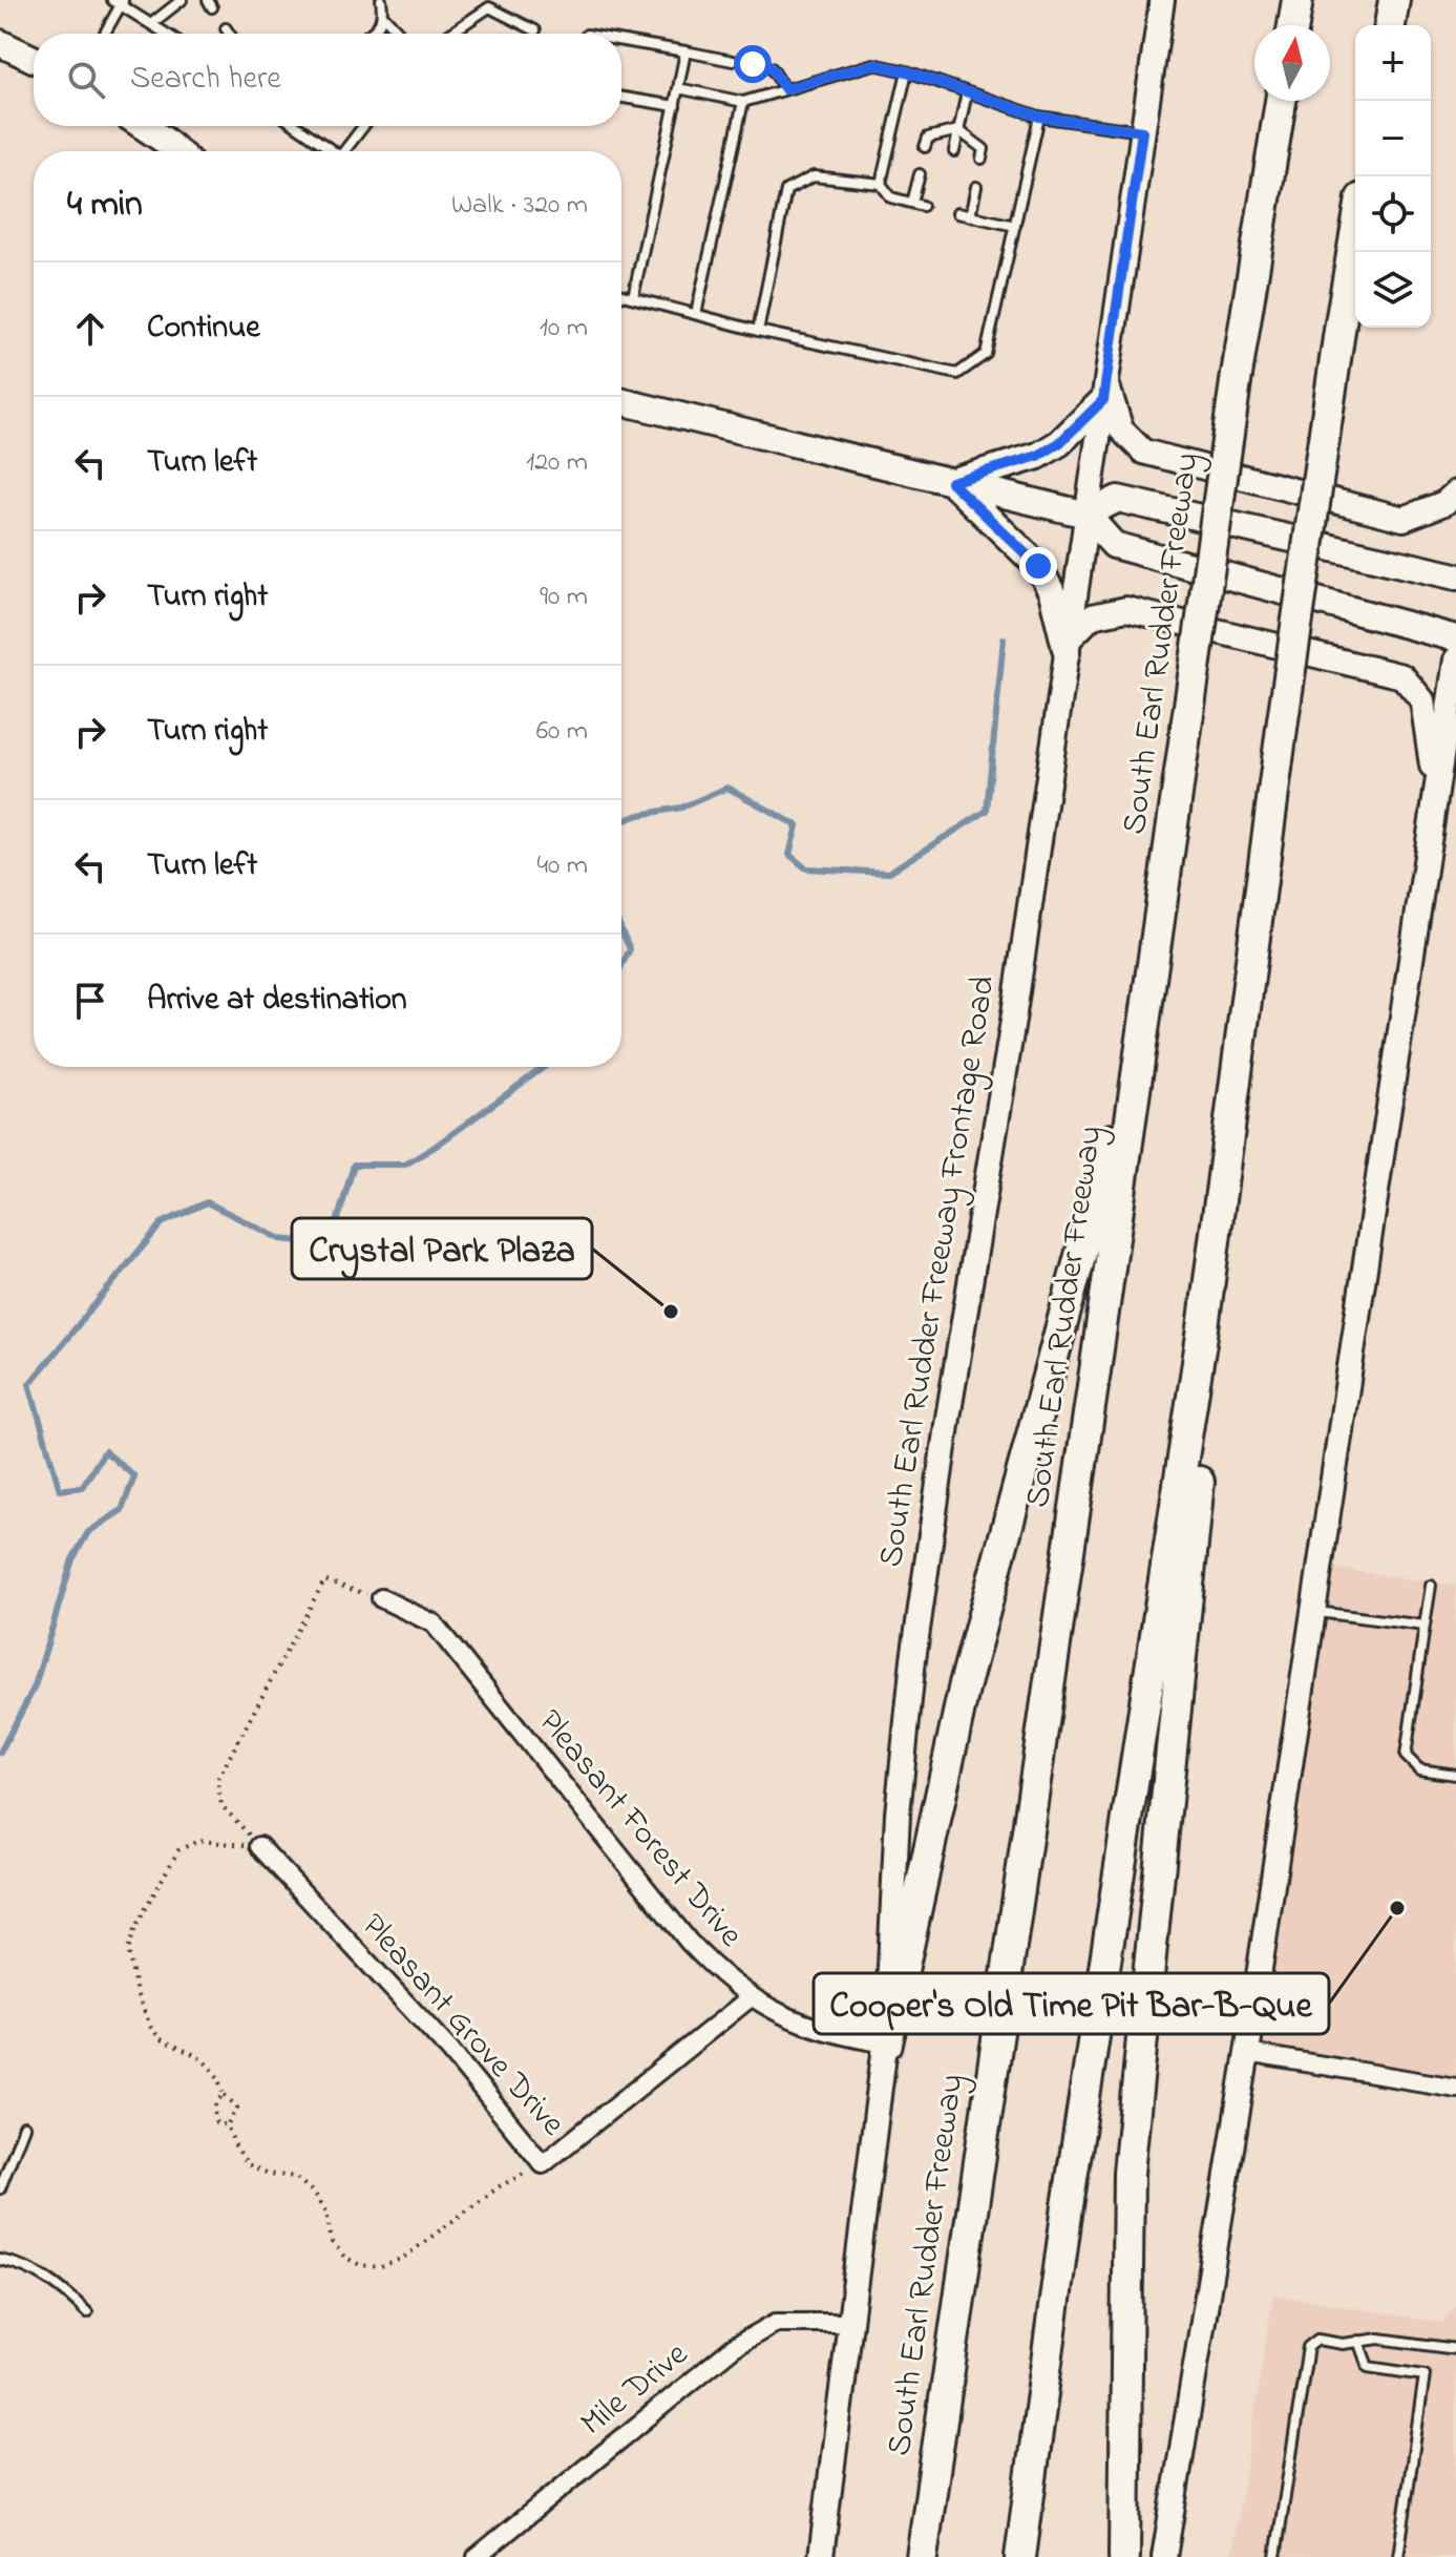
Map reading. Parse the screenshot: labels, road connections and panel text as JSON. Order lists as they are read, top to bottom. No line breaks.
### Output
{"streets":{"highway":["South Earl Rudder Freeway"],"main road":["South Earl Rudder Freeway Frontage Road"],"street":["Pleasant Forest Drive","Pleasant Grove Drive","Mile Drive"]},"crossings":[["South Earl Rudder Freeway Frontage Road","Pleasant Forest Drive"],["South Earl Rudder Freeway Frontage Road","Mile Drive"],["Pleasant Forest Drive","Pleasant Grove Drive"]],"places":["Crystal Park Plaza","Cooper's Old Time Pit Bar-B-Que"],"north":"top","page":{"map_buttons":["+","−"],"search":"Search here","heading":["4 min","Walk · 320 m"],"list":[["Continue","10 m"],["Turn left","120 m"],["Turn right","90 m"],["Turn right","60 m"],["Turn left","40 m"],"Arrive at destination"]}}
